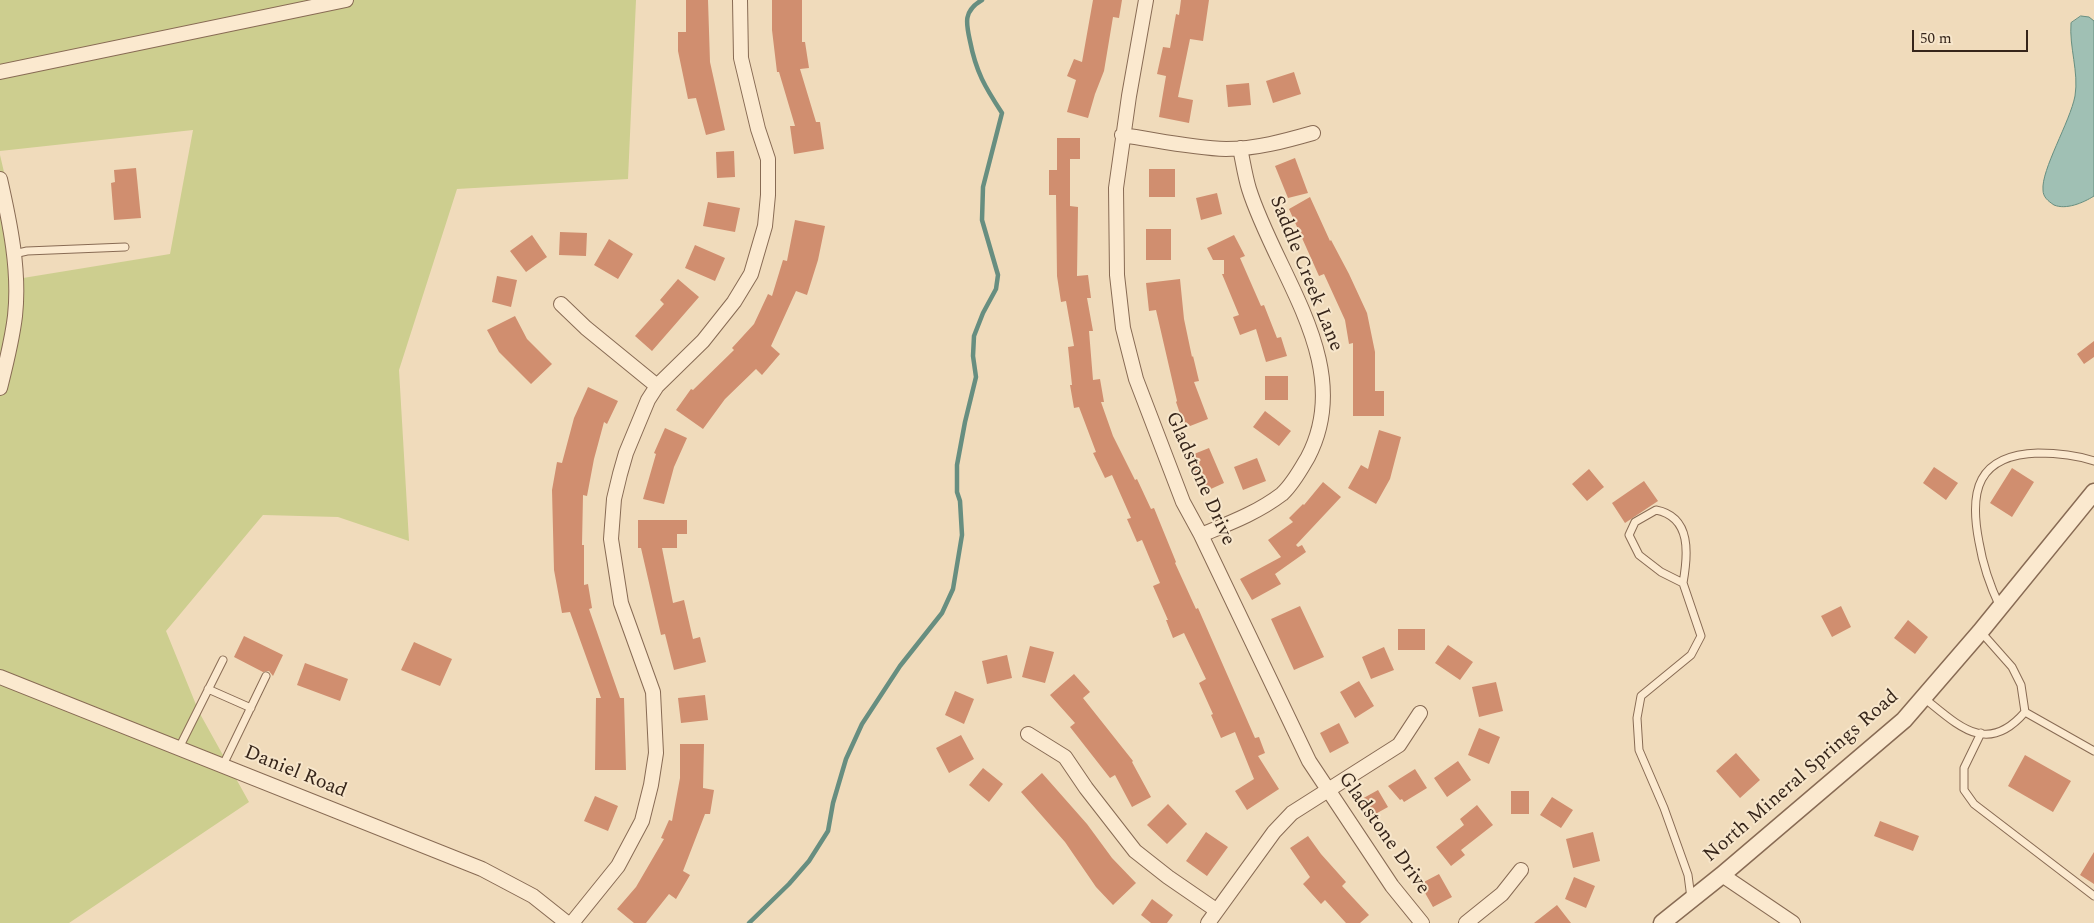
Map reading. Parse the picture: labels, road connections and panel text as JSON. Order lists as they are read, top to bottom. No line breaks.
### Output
{"streets":{"street":["Saddle Creek Lane","Gladstone Drive","Daniel Road","North Mineral Springs Road"]},"crossings":[["Saddle Creek Lane","Gladstone Drive"]],"scale_bar":"50 m"}
